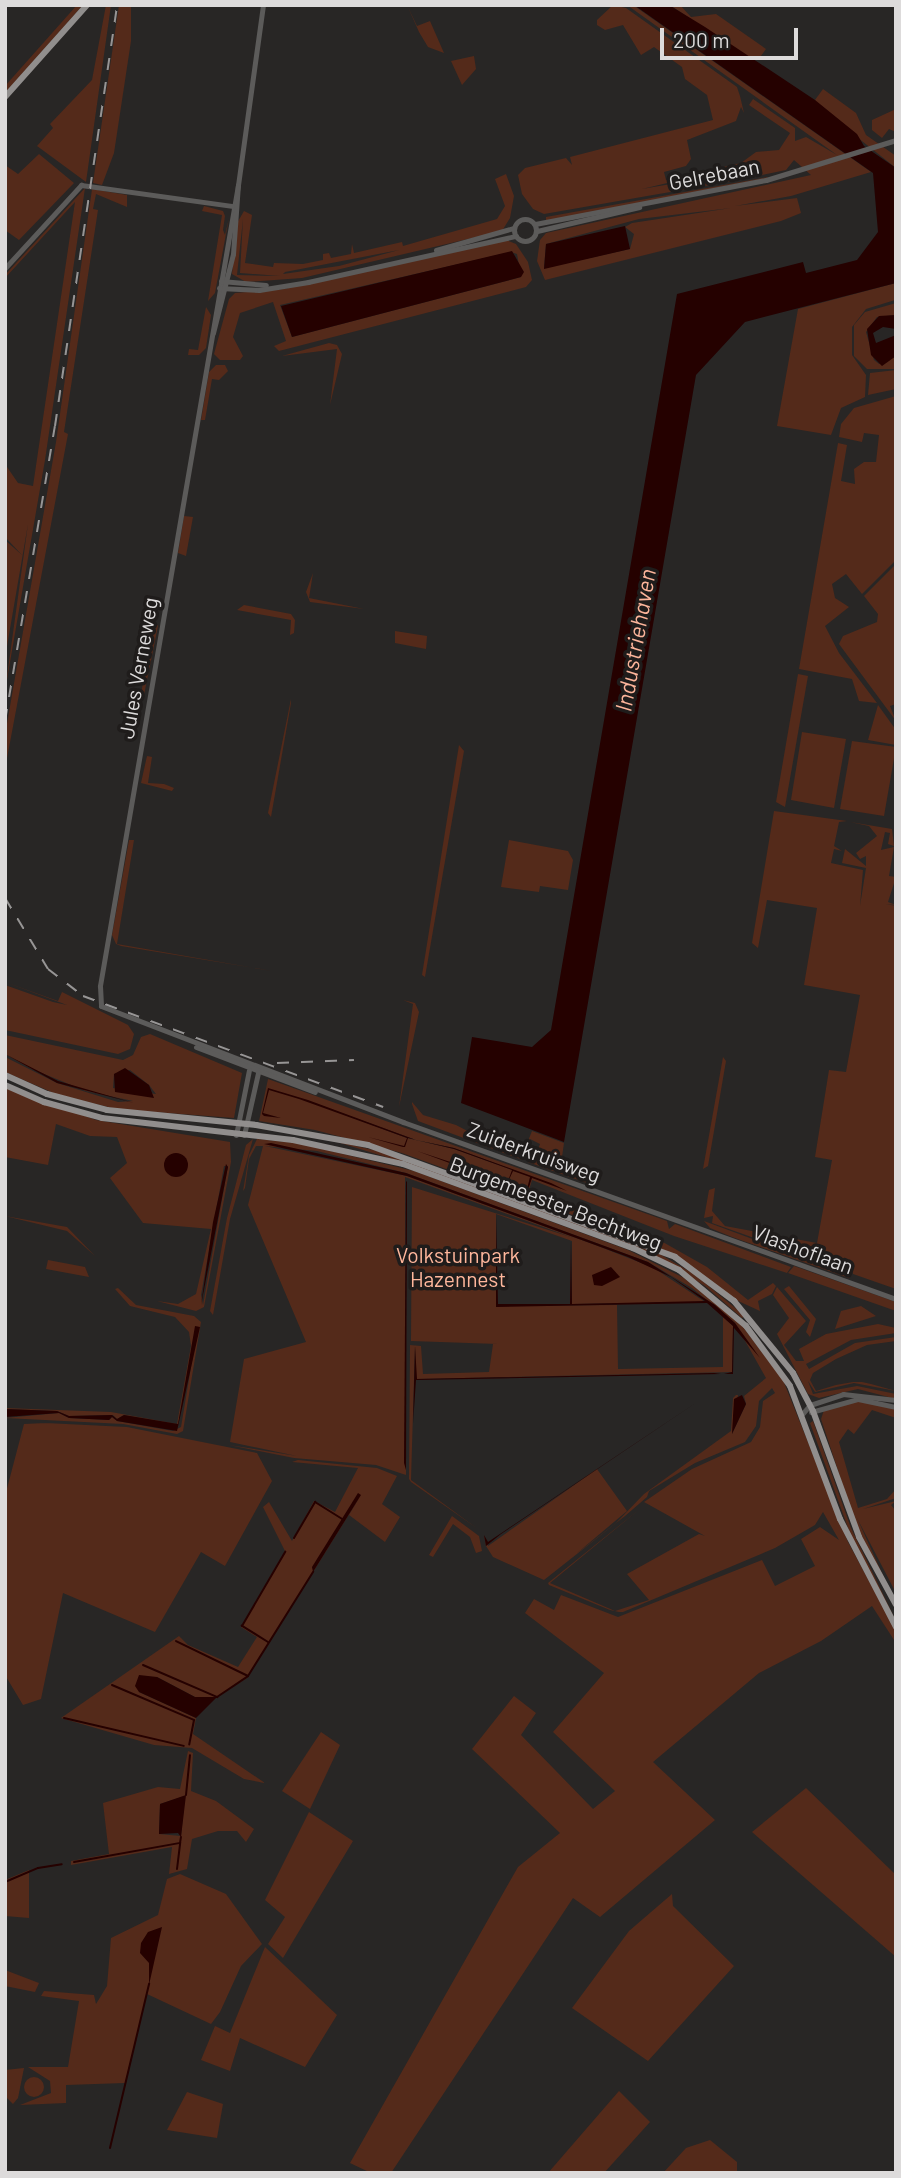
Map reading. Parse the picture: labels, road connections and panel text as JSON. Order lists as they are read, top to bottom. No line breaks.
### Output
{"streets":{"main road":["Burgemeester Bechtweg"],"street":["Gelrebaan","Jules Verneweg","Zuiderkruisweg","Vlashoflaan"]},"crossings":[["Jules Verneweg","Zuiderkruisweg"],["Zuiderkruisweg","Vlashoflaan"]],"water":["Industriehaven"],"parks":["Volkstuinpark Hazennest"],"scale_bar":"200 m"}
